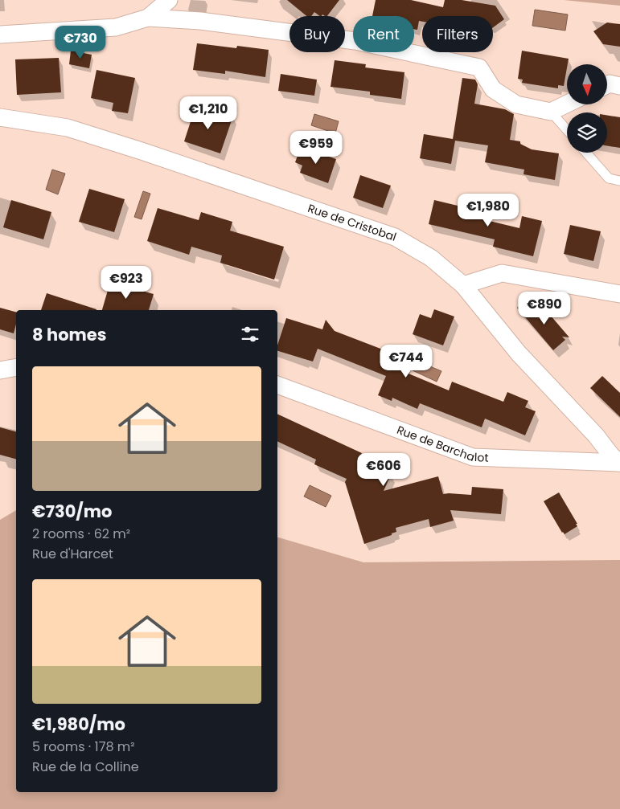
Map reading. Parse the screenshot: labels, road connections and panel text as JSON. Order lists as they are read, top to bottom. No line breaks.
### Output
{"streets":{"street":["Rue de Cristobal","Rue de Barchalot"]},"crossings":[["Rue de Cristobal","Rue de Barchalot"]],"north":"bottom","page":{"chip":["Buy","Rent","Filters"],"price":["€730","€1,210","€959","€1,980","€923","€890","€744","€606"],"heading":"8 homes","list":[{"name":"€730/mo","note":"2 rooms · 62 m² · Rue d'Harcet"},{"name":"€1,980/mo","note":"5 rooms · 178 m² · Rue de la Colline"}]}}
